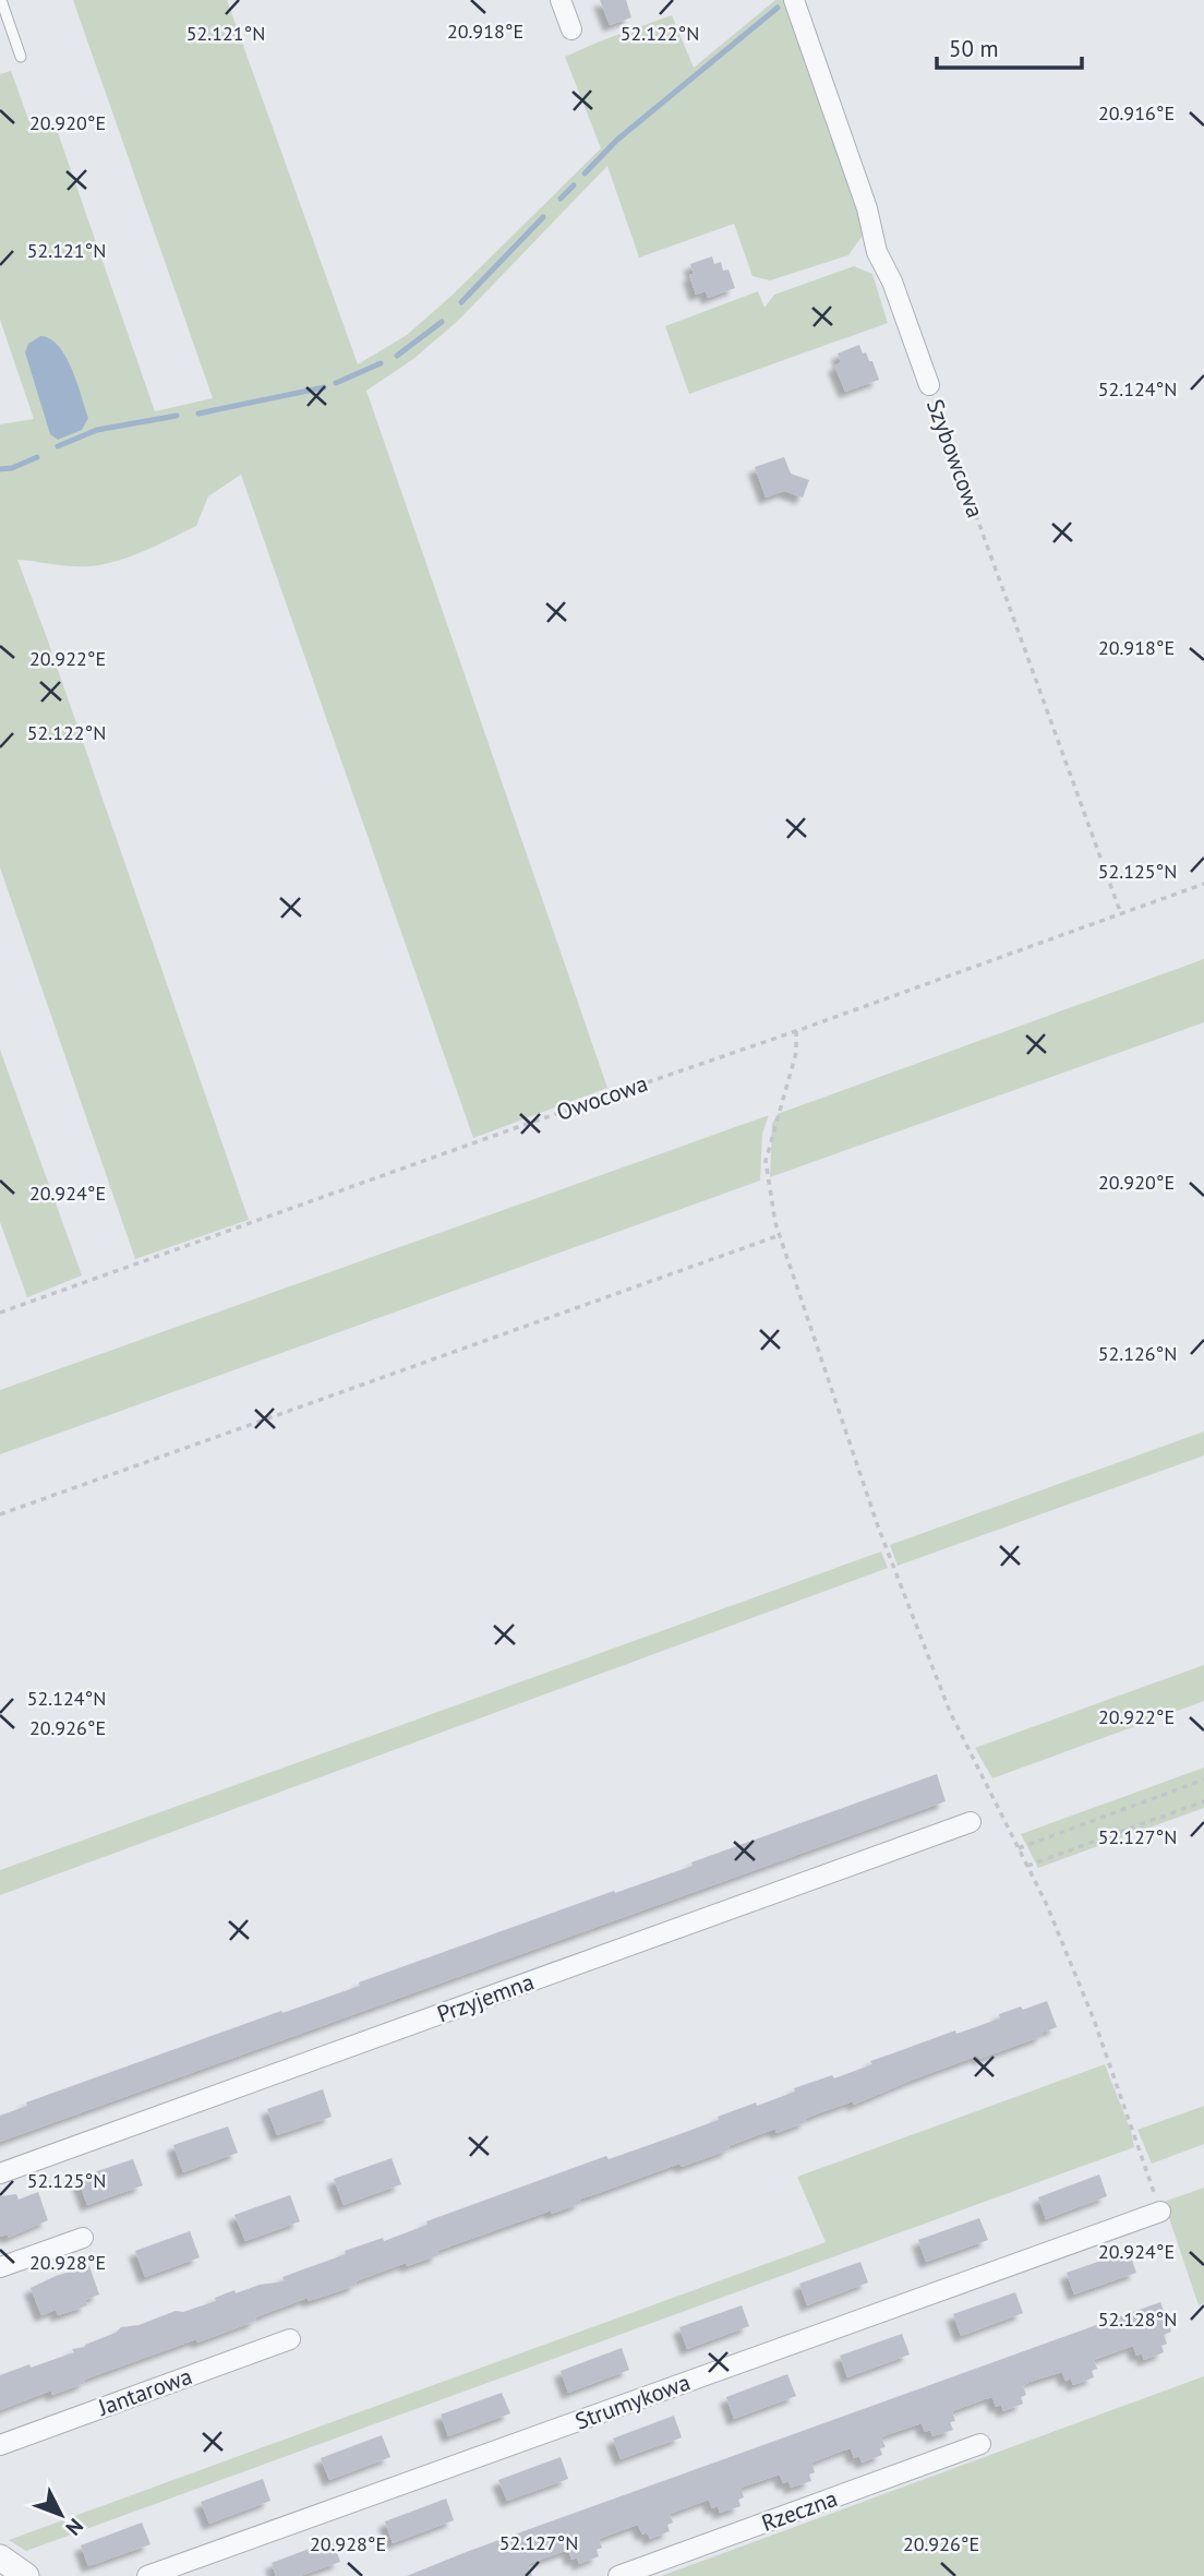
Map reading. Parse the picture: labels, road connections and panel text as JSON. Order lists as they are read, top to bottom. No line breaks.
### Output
{"streets":{"street":["Szybowcowa","Przyjemna","Jantarowa","Strumykowa","Rzeczna"],"path":["Owocowa"]},"crossings":[["Szybowcowa","Owocowa"]],"scale_bar":"50 m","north":"bottom right","coordinates":["20.918°E","52.121°N","52.122°N","20.916°E","20.920°E","52.124°N","20.922°E","52.125°N","20.924°E","52.126°N","20.926°E","52.127°N","20.928°E","52.128°N"]}
